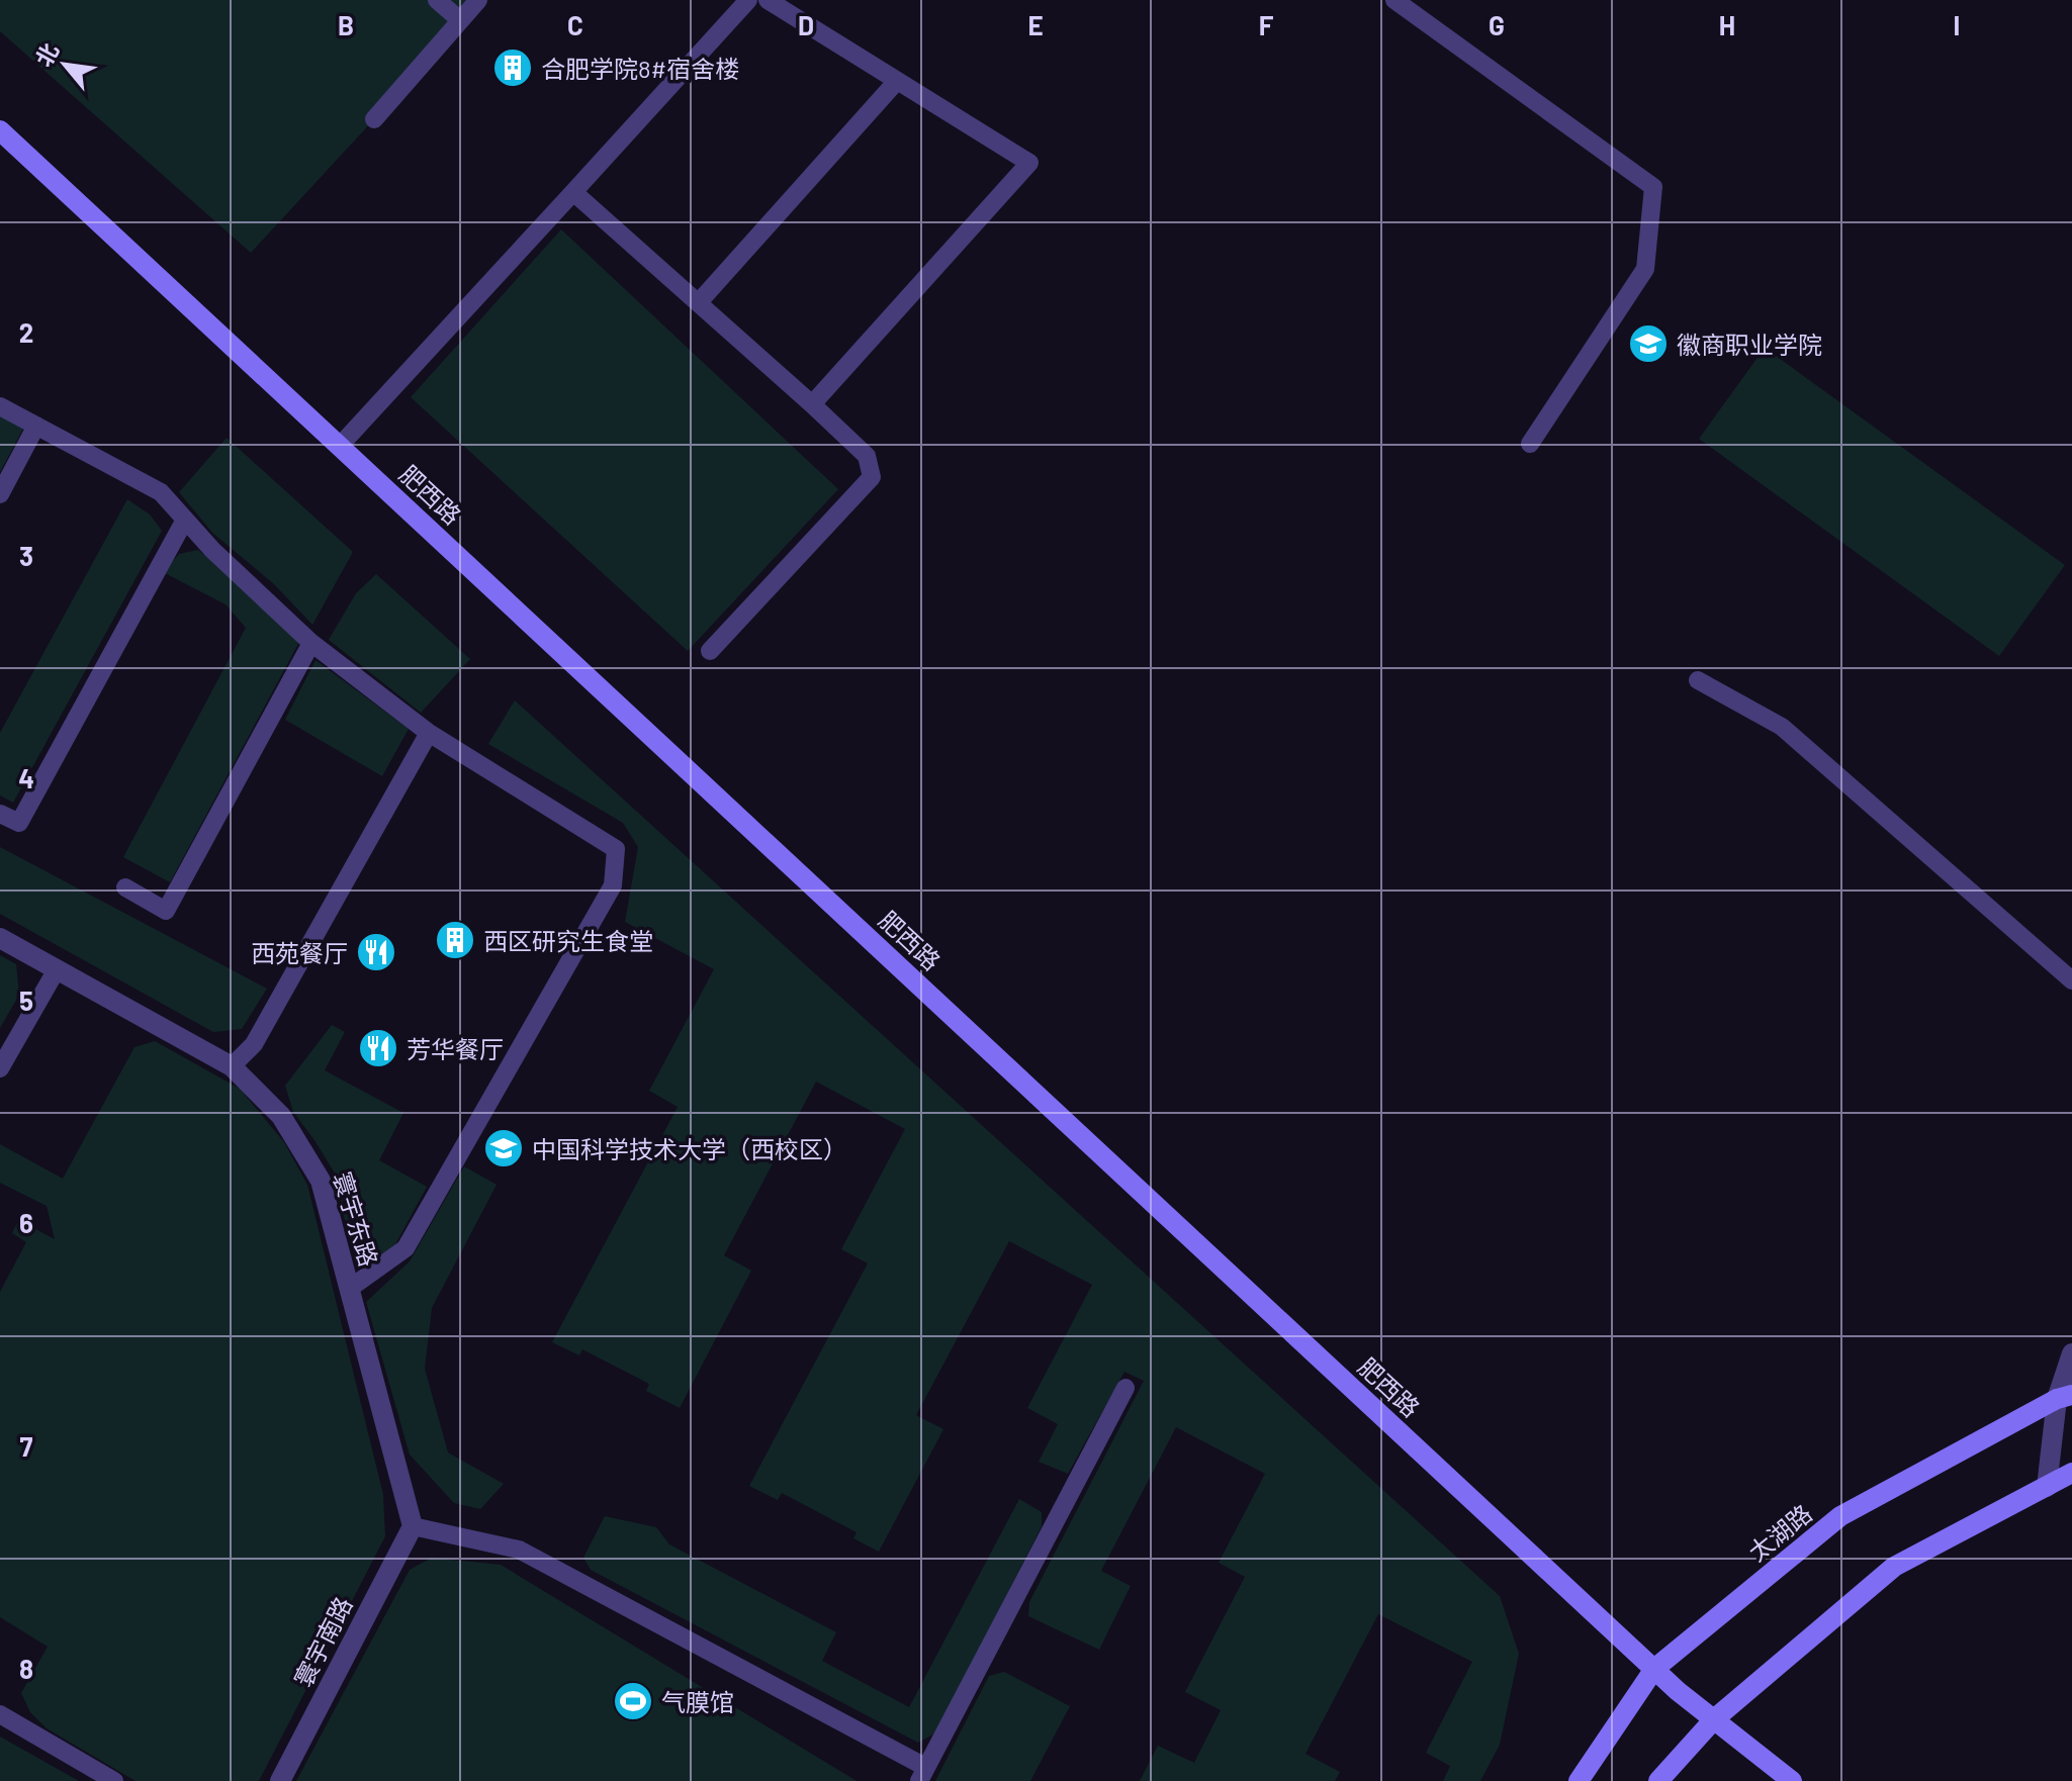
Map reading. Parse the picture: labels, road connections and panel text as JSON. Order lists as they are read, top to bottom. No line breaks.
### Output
{"streets":{"main road":["肥西路","太湖路"],"street":["寰宇东路","寰宇南路"]},"crossings":[["肥西路","太湖路"],["寰宇东路","寰宇南路"]],"places":{"building":["合肥学院8#宿舍楼","西区研究生食堂"],"school or university":["徽商职业学院","中国科学技术大学（西校区）"],"restaurant":["西苑餐厅","芳华餐厅"],"sports":["气膜馆"]},"north":"top left","grid":{"columns":["B","C","D","E","F","G","H","I"],"rows":["2","3","4","5","6","7","8"]}}
